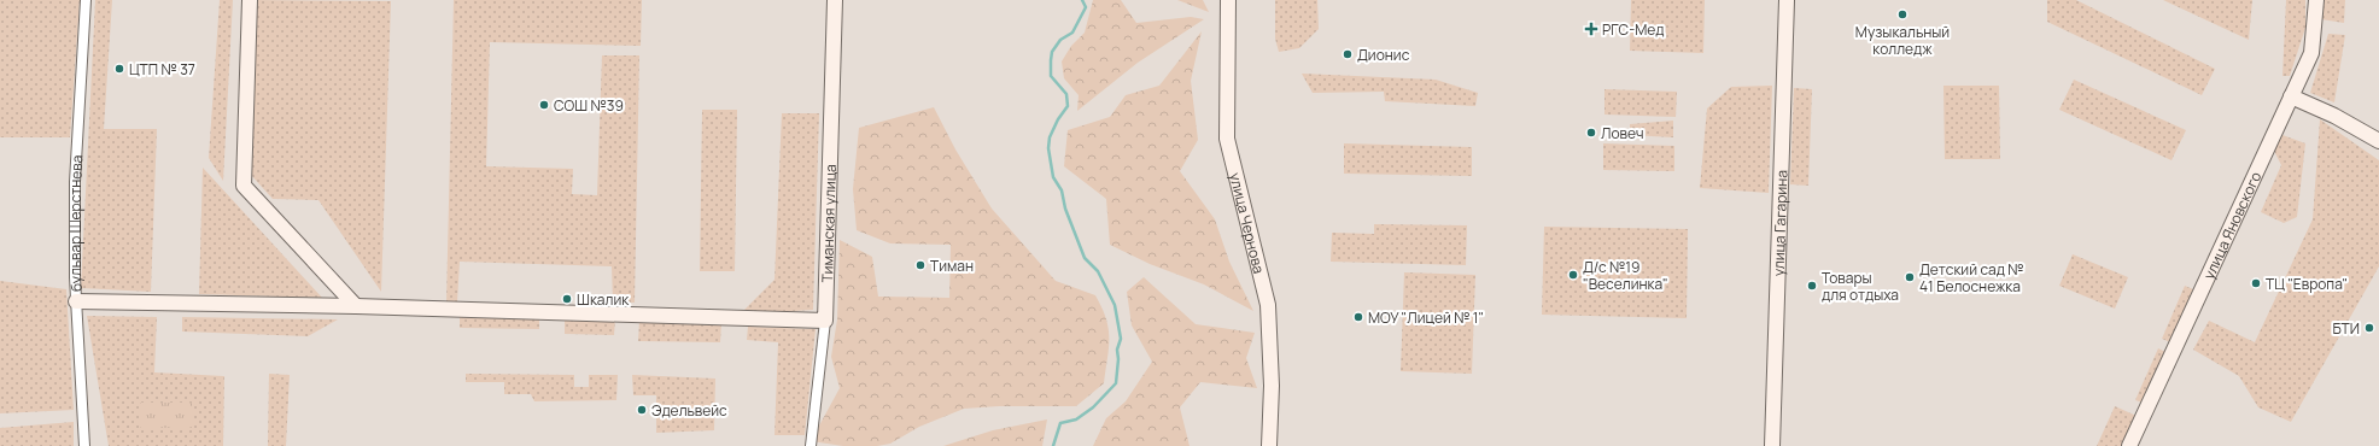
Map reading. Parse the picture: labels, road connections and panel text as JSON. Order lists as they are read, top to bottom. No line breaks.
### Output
{"streets":{"street":["бульвар Шерстнева","Тиманская улица","улица Чернова","улица Гагарина","улица Яновского"]},"places":{"other":["Музыкальный колледж","Дионис","ЦТП № 37","СОШ №39","Ловеч","Тиман","Д/с №19 \"Веселинка\"","Детский сад № 41 Белоснежка","ТЦ \"Европа\"","Товары для отдыха","Шкалик","МОУ \"Лицей № 1\"","БТИ","Эдельвейс"],"health":["РГС-Мед"]}}
